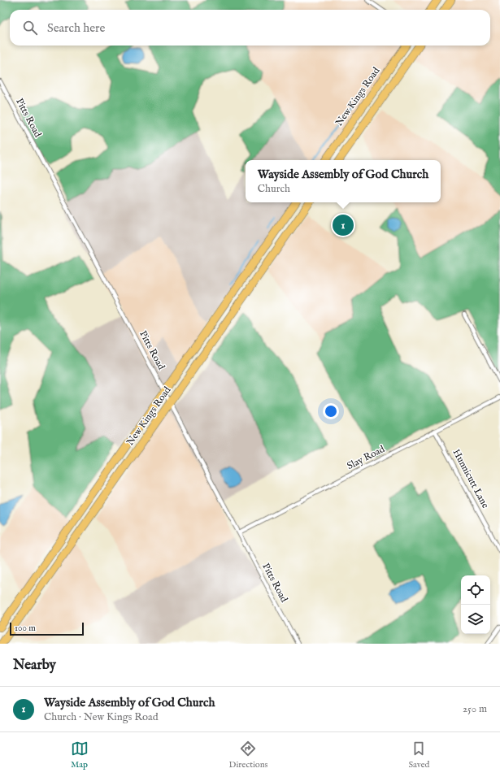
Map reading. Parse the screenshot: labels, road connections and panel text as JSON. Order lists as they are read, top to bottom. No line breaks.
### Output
{"streets":{"highway":["New Kings Road"],"street":["Pitts Road","Slay Road","Hunnicutt Lane"]},"crossings":[["New Kings Road","Pitts Road"],["Pitts Road","Slay Road"],["Slay Road","Hunnicutt Lane"]],"scale_bar":"100 m","page":{"search":"Search here","popup":["Wayside Assembly of God Church","Church"],"pins":"1","scale":"100 m","heading":"Nearby","list":[{"mark":"1","name":"Wayside Assembly of God Church","note":"Church · New Kings Road","value":"250 m"}],"nav":["Map","Directions","Saved"]}}
